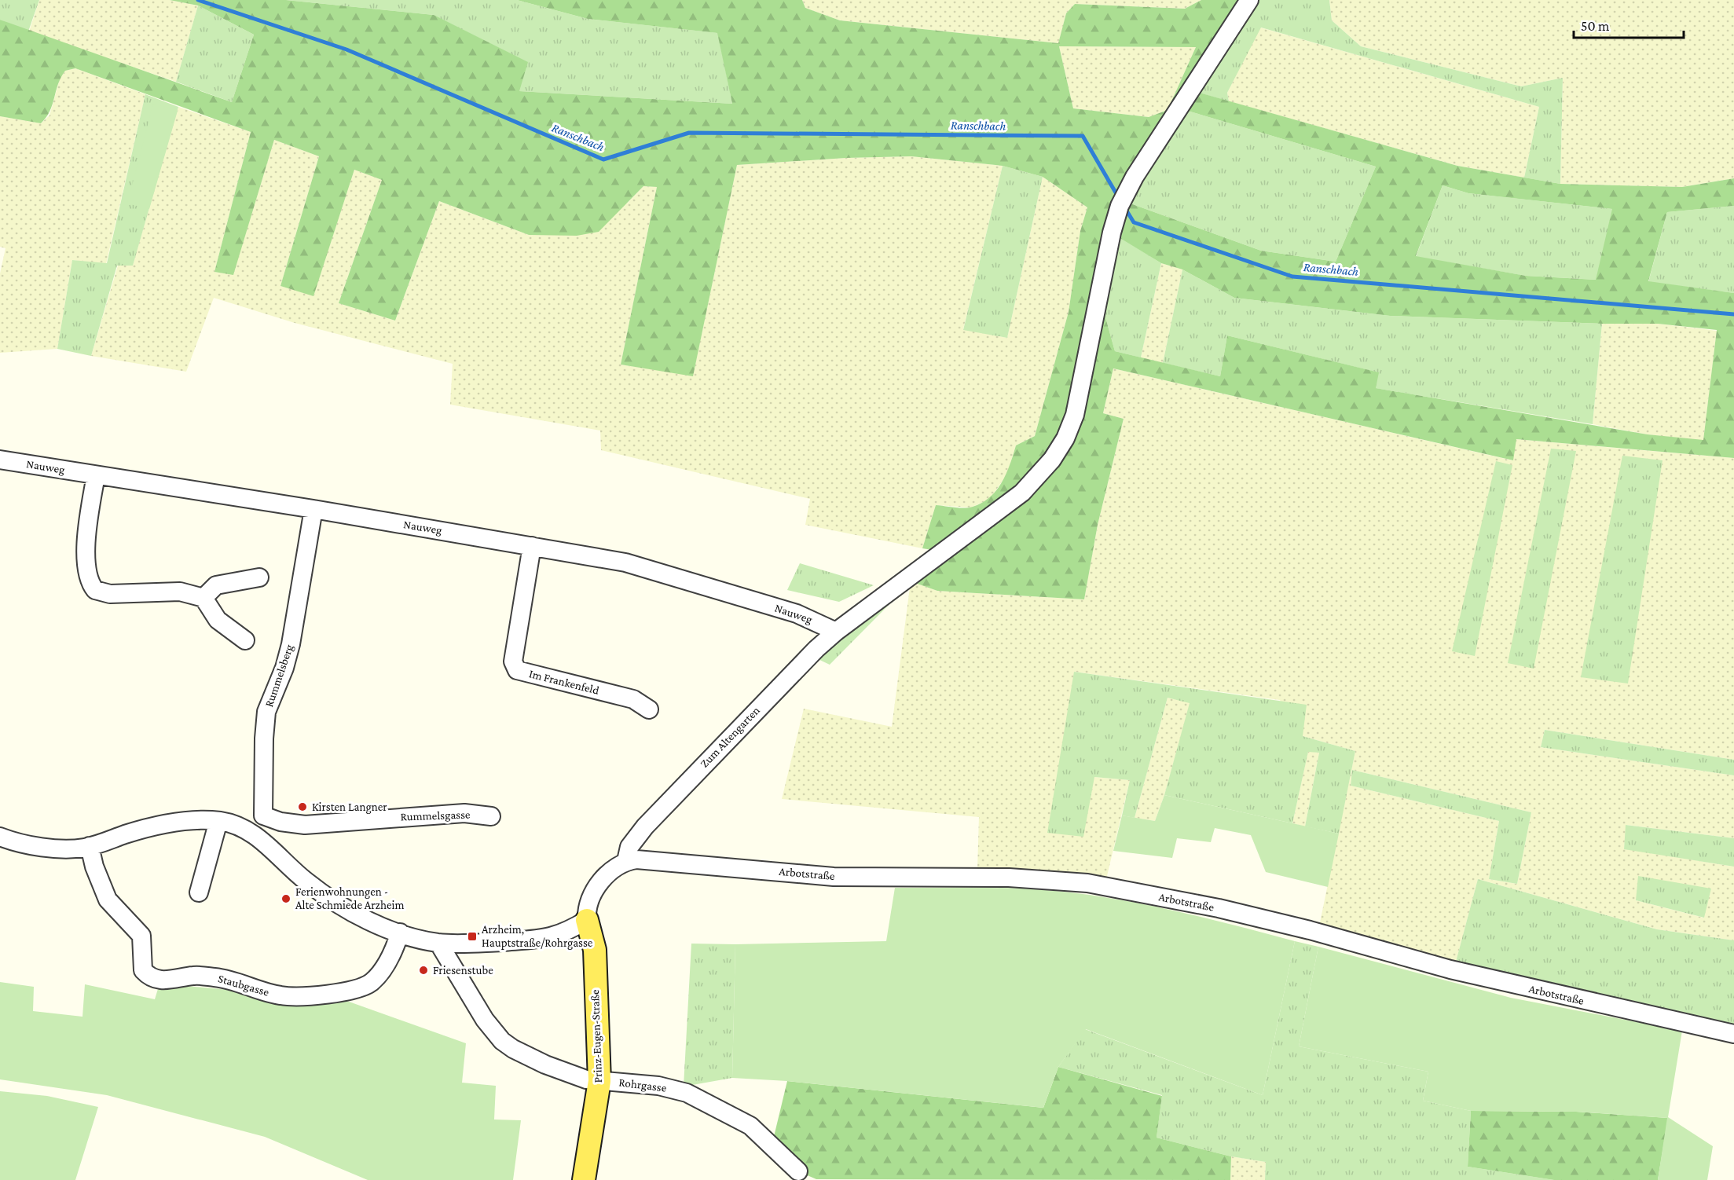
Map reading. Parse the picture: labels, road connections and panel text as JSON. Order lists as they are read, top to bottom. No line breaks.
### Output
{"streets":{"main road":["Prinz-Eugen-Straße"],"street":["Nauweg","Rummelsberg","Im Frankenfeld","Zum Altengarten","Rummelsgasse","Arbotstraße","Staubgasse","Rohrgasse"]},"crossings":[["Nauweg","Rummelsberg"],["Nauweg","Im Frankenfeld"],["Nauweg","Zum Altengarten"],["Rummelsberg","Rummelsgasse"],["Zum Altengarten","Arbotstraße"],["Prinz-Eugen-Straße","Rohrgasse"]],"water":["Ranschbach"],"places":{"other":["Kirsten Langner","Ferienwohnungen - Alte Schmiede Arzheim","Friesenstube"],"transit":["Arzheim, Hauptstraße/Rohrgasse"]},"scale_bar":"50 m"}
